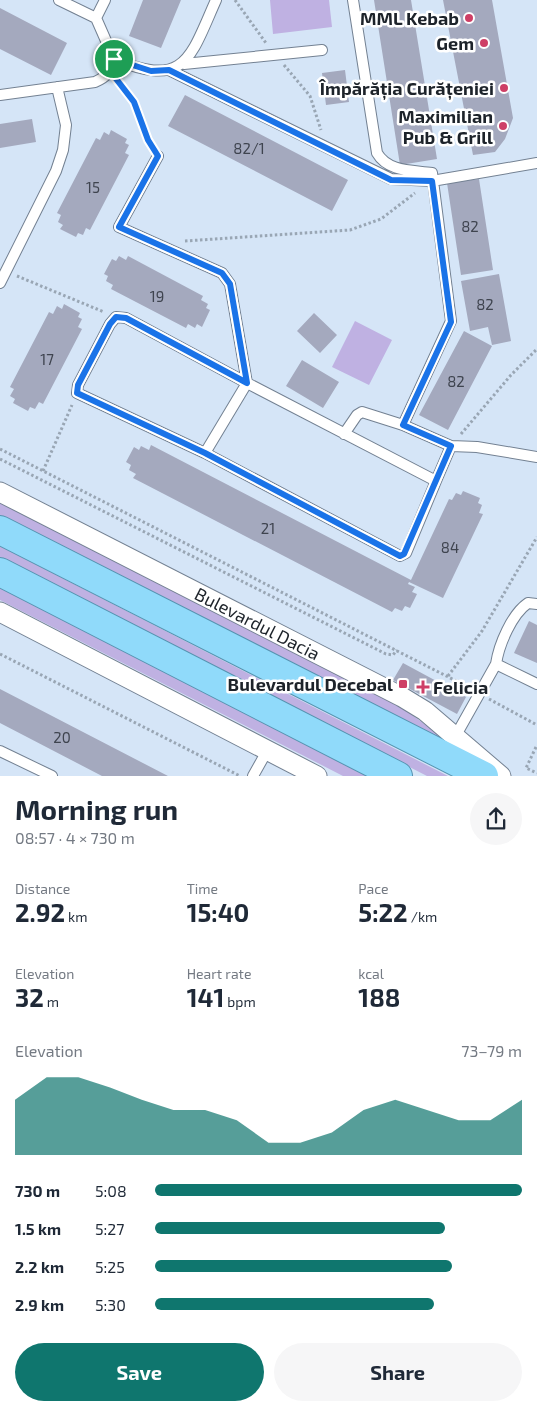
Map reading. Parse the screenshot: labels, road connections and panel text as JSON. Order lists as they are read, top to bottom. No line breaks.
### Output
{"streets":{"highway":["Bulevardul Dacia"]},"places":{"other":["MML Kebab","Gem","Împărăția Curățeniei","Maximilian Pub & Grill"],"transit":["Bulevardul Decebal"],"health":["Felicia"]},"house_numbers":["82/1","15","82","19","82","17","82","21","84","20"],"page":{"heading":["Morning run","08:57 · 4 × 730 m"],"stats":[["Distance","2.92 km"],["Time","15:40"],["Pace","5:22 /km"],["Elevation","32 m"],["Heart rate","141 bpm"],["kcal","188"]],"chart":["Elevation","73–79 m"],"list":[{"name":"730 m","note":"5:08"},{"name":"1.5 km","note":"5:27"},{"name":"2.2 km","note":"5:25"},{"name":"2.9 km","note":"5:30"}],"buttons":["Save","Share"]}}
